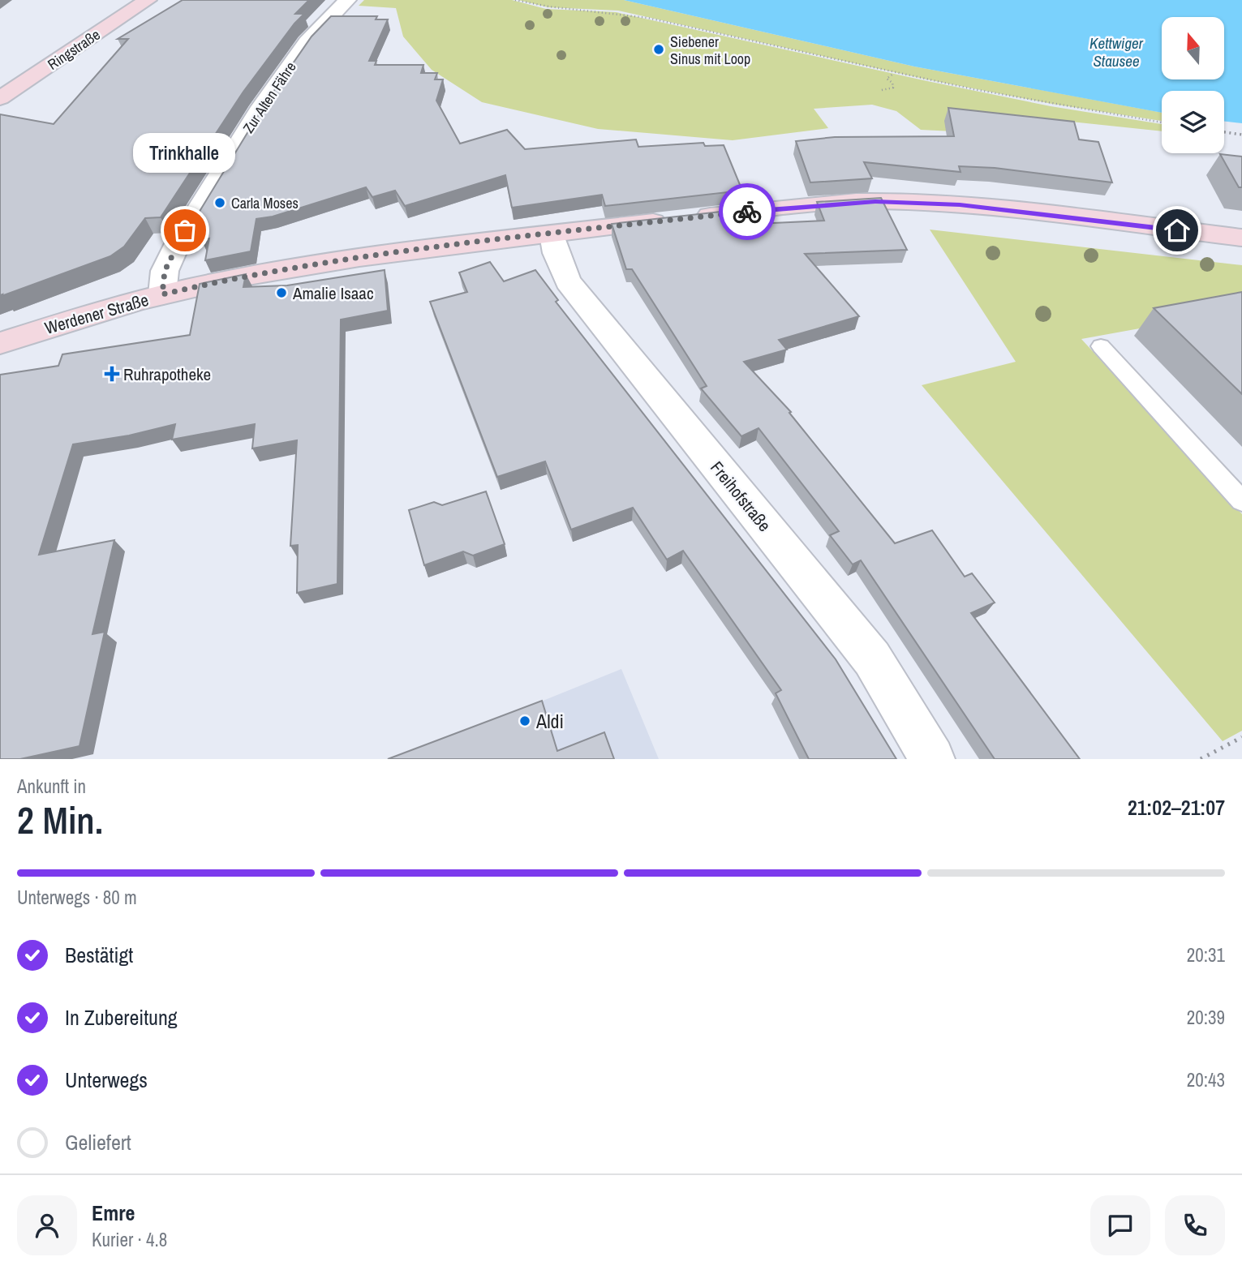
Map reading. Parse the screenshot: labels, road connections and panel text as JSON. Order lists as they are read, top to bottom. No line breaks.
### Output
{"streets":{"main road":["Ringstraße","Werdener Straße"],"street":["Zur Alten Fähre","Freihofstraße"]},"crossings":[["Zur Alten Fähre","Werdener Straße"],["Werdener Straße","Freihofstraße"]],"water":["Kettwiger Stausee"],"places":{"other":["Siebener Sinus mit Loop","Carla Moses","Trinkhalle","Amalie Isaac","Aldi"],"health":["Ruhrapotheke"]},"north":"top","page":{"bubble":"Trinkhalle","heading":["2 Min.","Ankunft in","21:02–21:07"],"panel":["Emre","Kurier · 4.8"],"bar":"Unterwegs · 80 m","list":[["Bestätigt","20:31"],["In Zubereitung","20:39"],["Unterwegs","20:43"],"Geliefert"]}}
